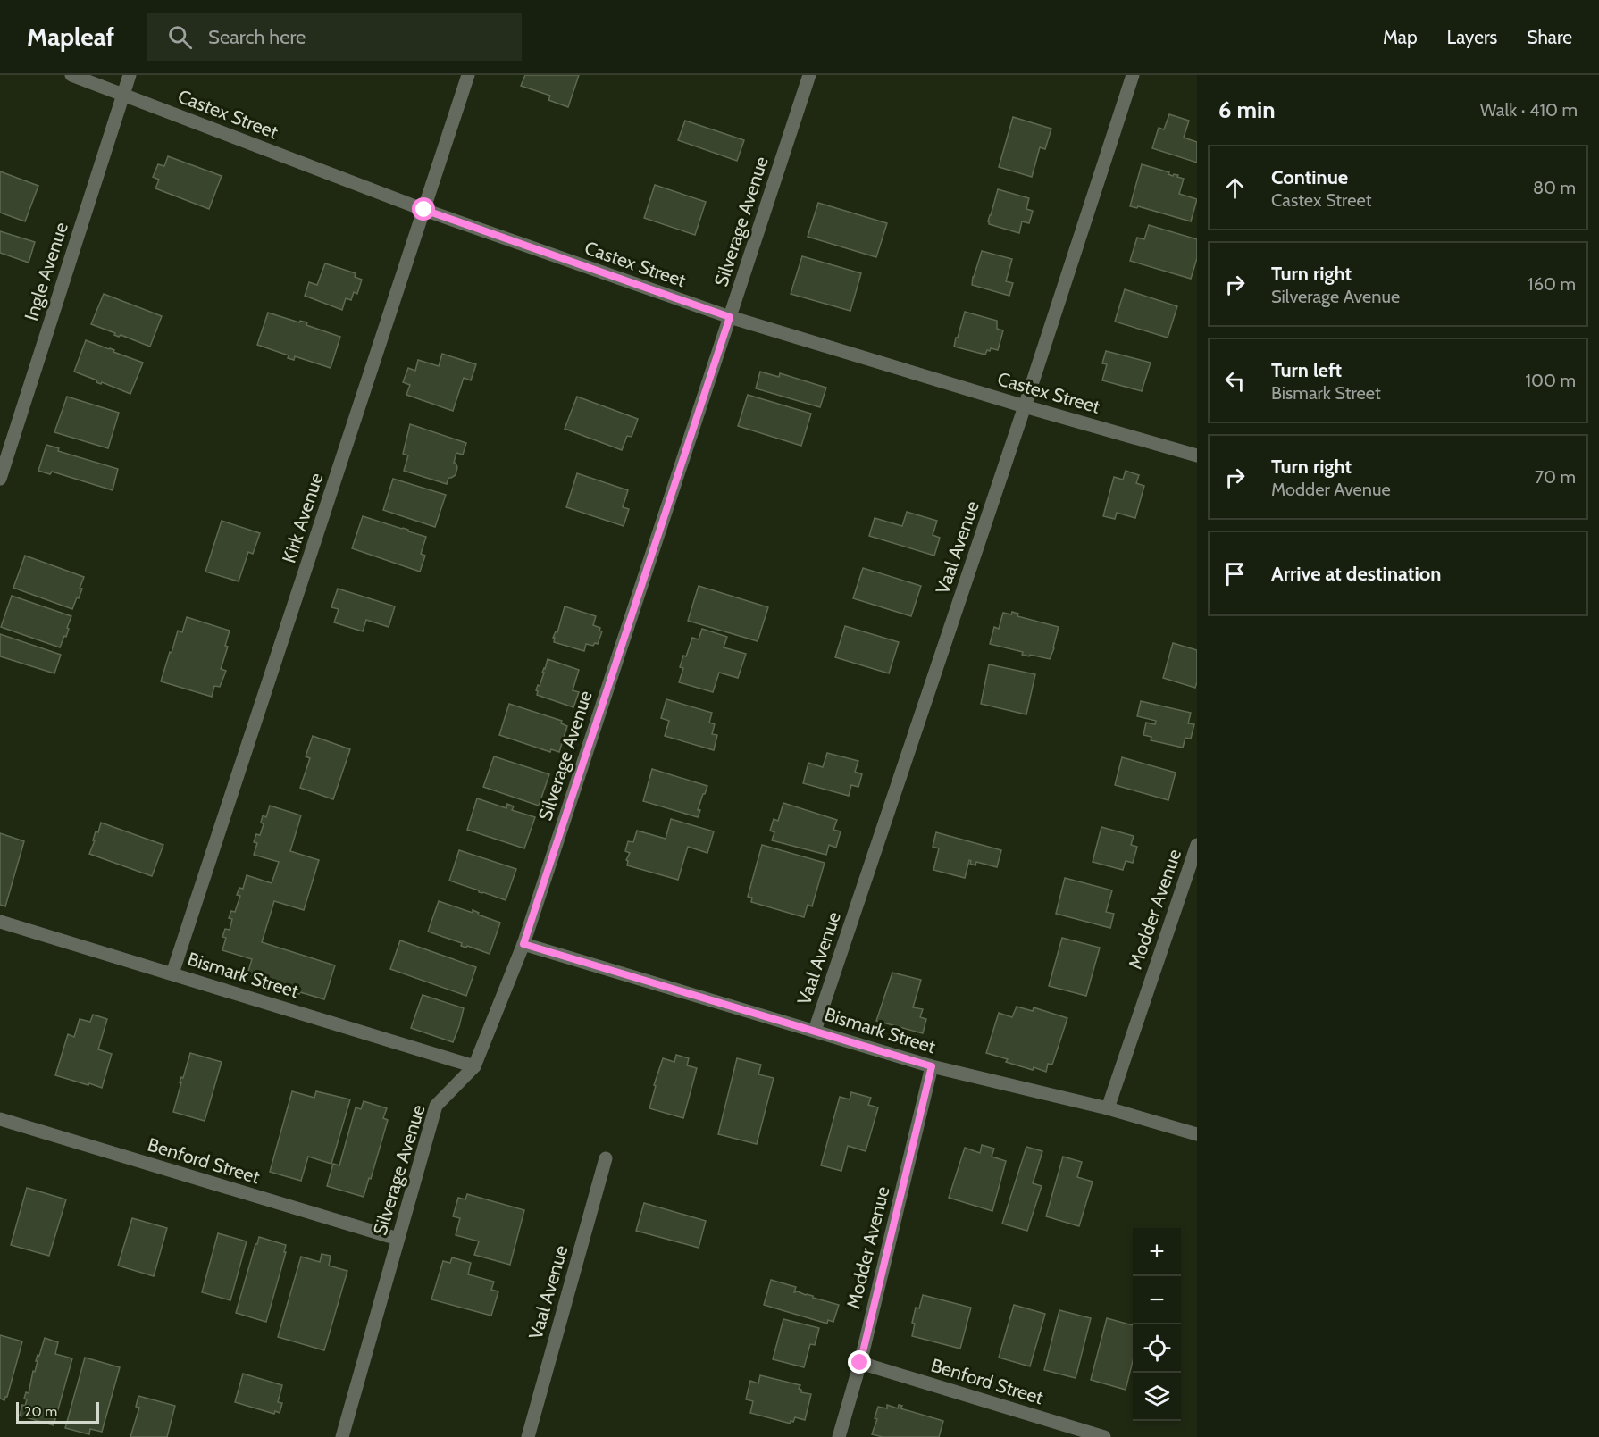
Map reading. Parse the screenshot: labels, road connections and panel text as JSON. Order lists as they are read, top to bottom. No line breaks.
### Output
{"streets":{"street":["Castex Street","Silverage Avenue","Ingle Avenue","Kirk Avenue","Vaal Avenue","Modder Avenue","Bismark Street","Benford Street"]},"crossings":[["Castex Street","Silverage Avenue"],["Castex Street","Ingle Avenue"],["Castex Street","Kirk Avenue"],["Castex Street","Vaal Avenue"],["Silverage Avenue","Bismark Street"],["Silverage Avenue","Benford Street"],["Kirk Avenue","Bismark Street"],["Vaal Avenue","Bismark Street"],["Modder Avenue","Bismark Street"],["Modder Avenue","Benford Street"]],"scale_bar":"20 m","page":{"header":"Mapleaf","search":"Search here","nav":["Map","Layers","Share"],"heading":["6 min","Walk · 410 m"],"list":[["Continue","Castex Street","80 m"],["Turn right","Silverage Avenue","160 m"],["Turn left","Bismark Street","100 m"],["Turn right","Modder Avenue","70 m"],"Arrive at destination"],"map_buttons":["+","−"],"scale":"20 m"}}
